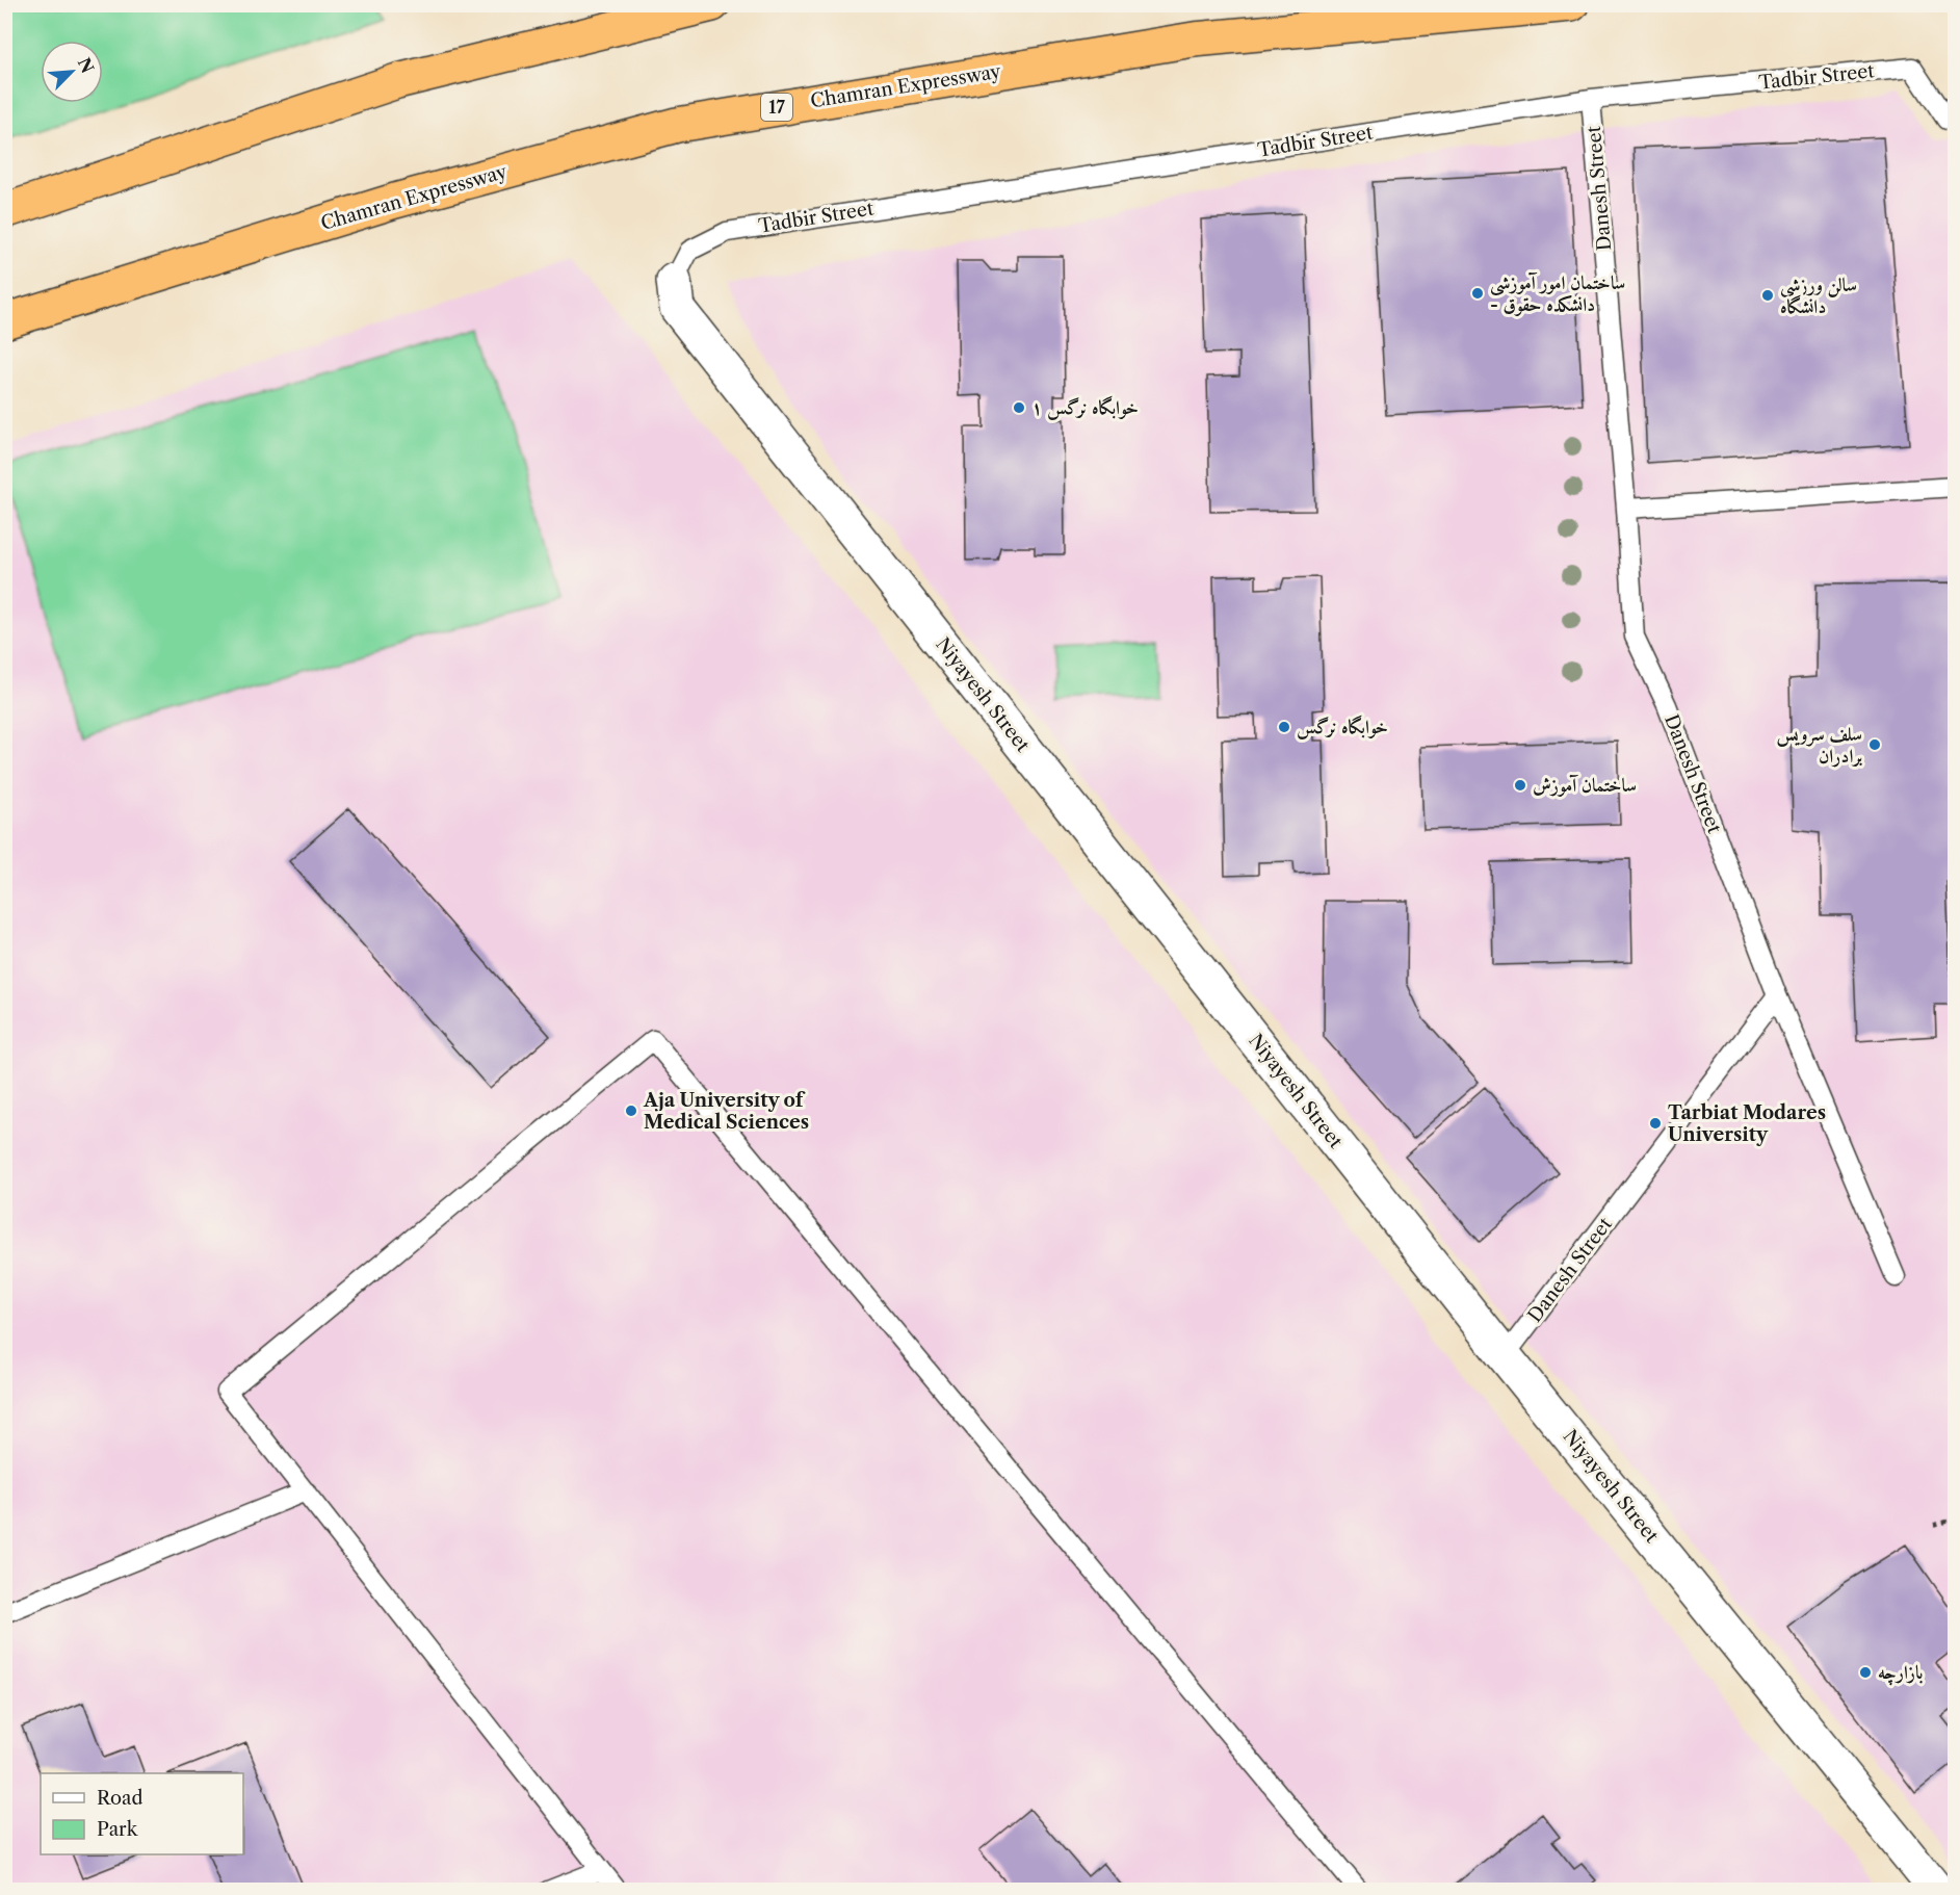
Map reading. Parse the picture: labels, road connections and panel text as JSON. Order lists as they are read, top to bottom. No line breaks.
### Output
{"streets":{"highway":["Chamran Expressway","17"],"street":["Niyayesh Street"],"lane":["Tadbir Street","Danesh Street"]},"crossings":[["Tadbir Street","Danesh Street"],["Tadbir Street","Niyayesh Street"],["Danesh Street","Niyayesh Street"]],"places":["ساختمان امور آموزشی - دانشکده حقوق","سالن ورزشی دانشگاه","خوابگاه نرگس ۱","خوابگاه نرگس","سلف سرویس برادران","ساختمان آموزش","Aja University of Medical Sciences","Tarbiat Modares University","بازارچه"],"legend":["Road","Park"],"north":"top right"}
